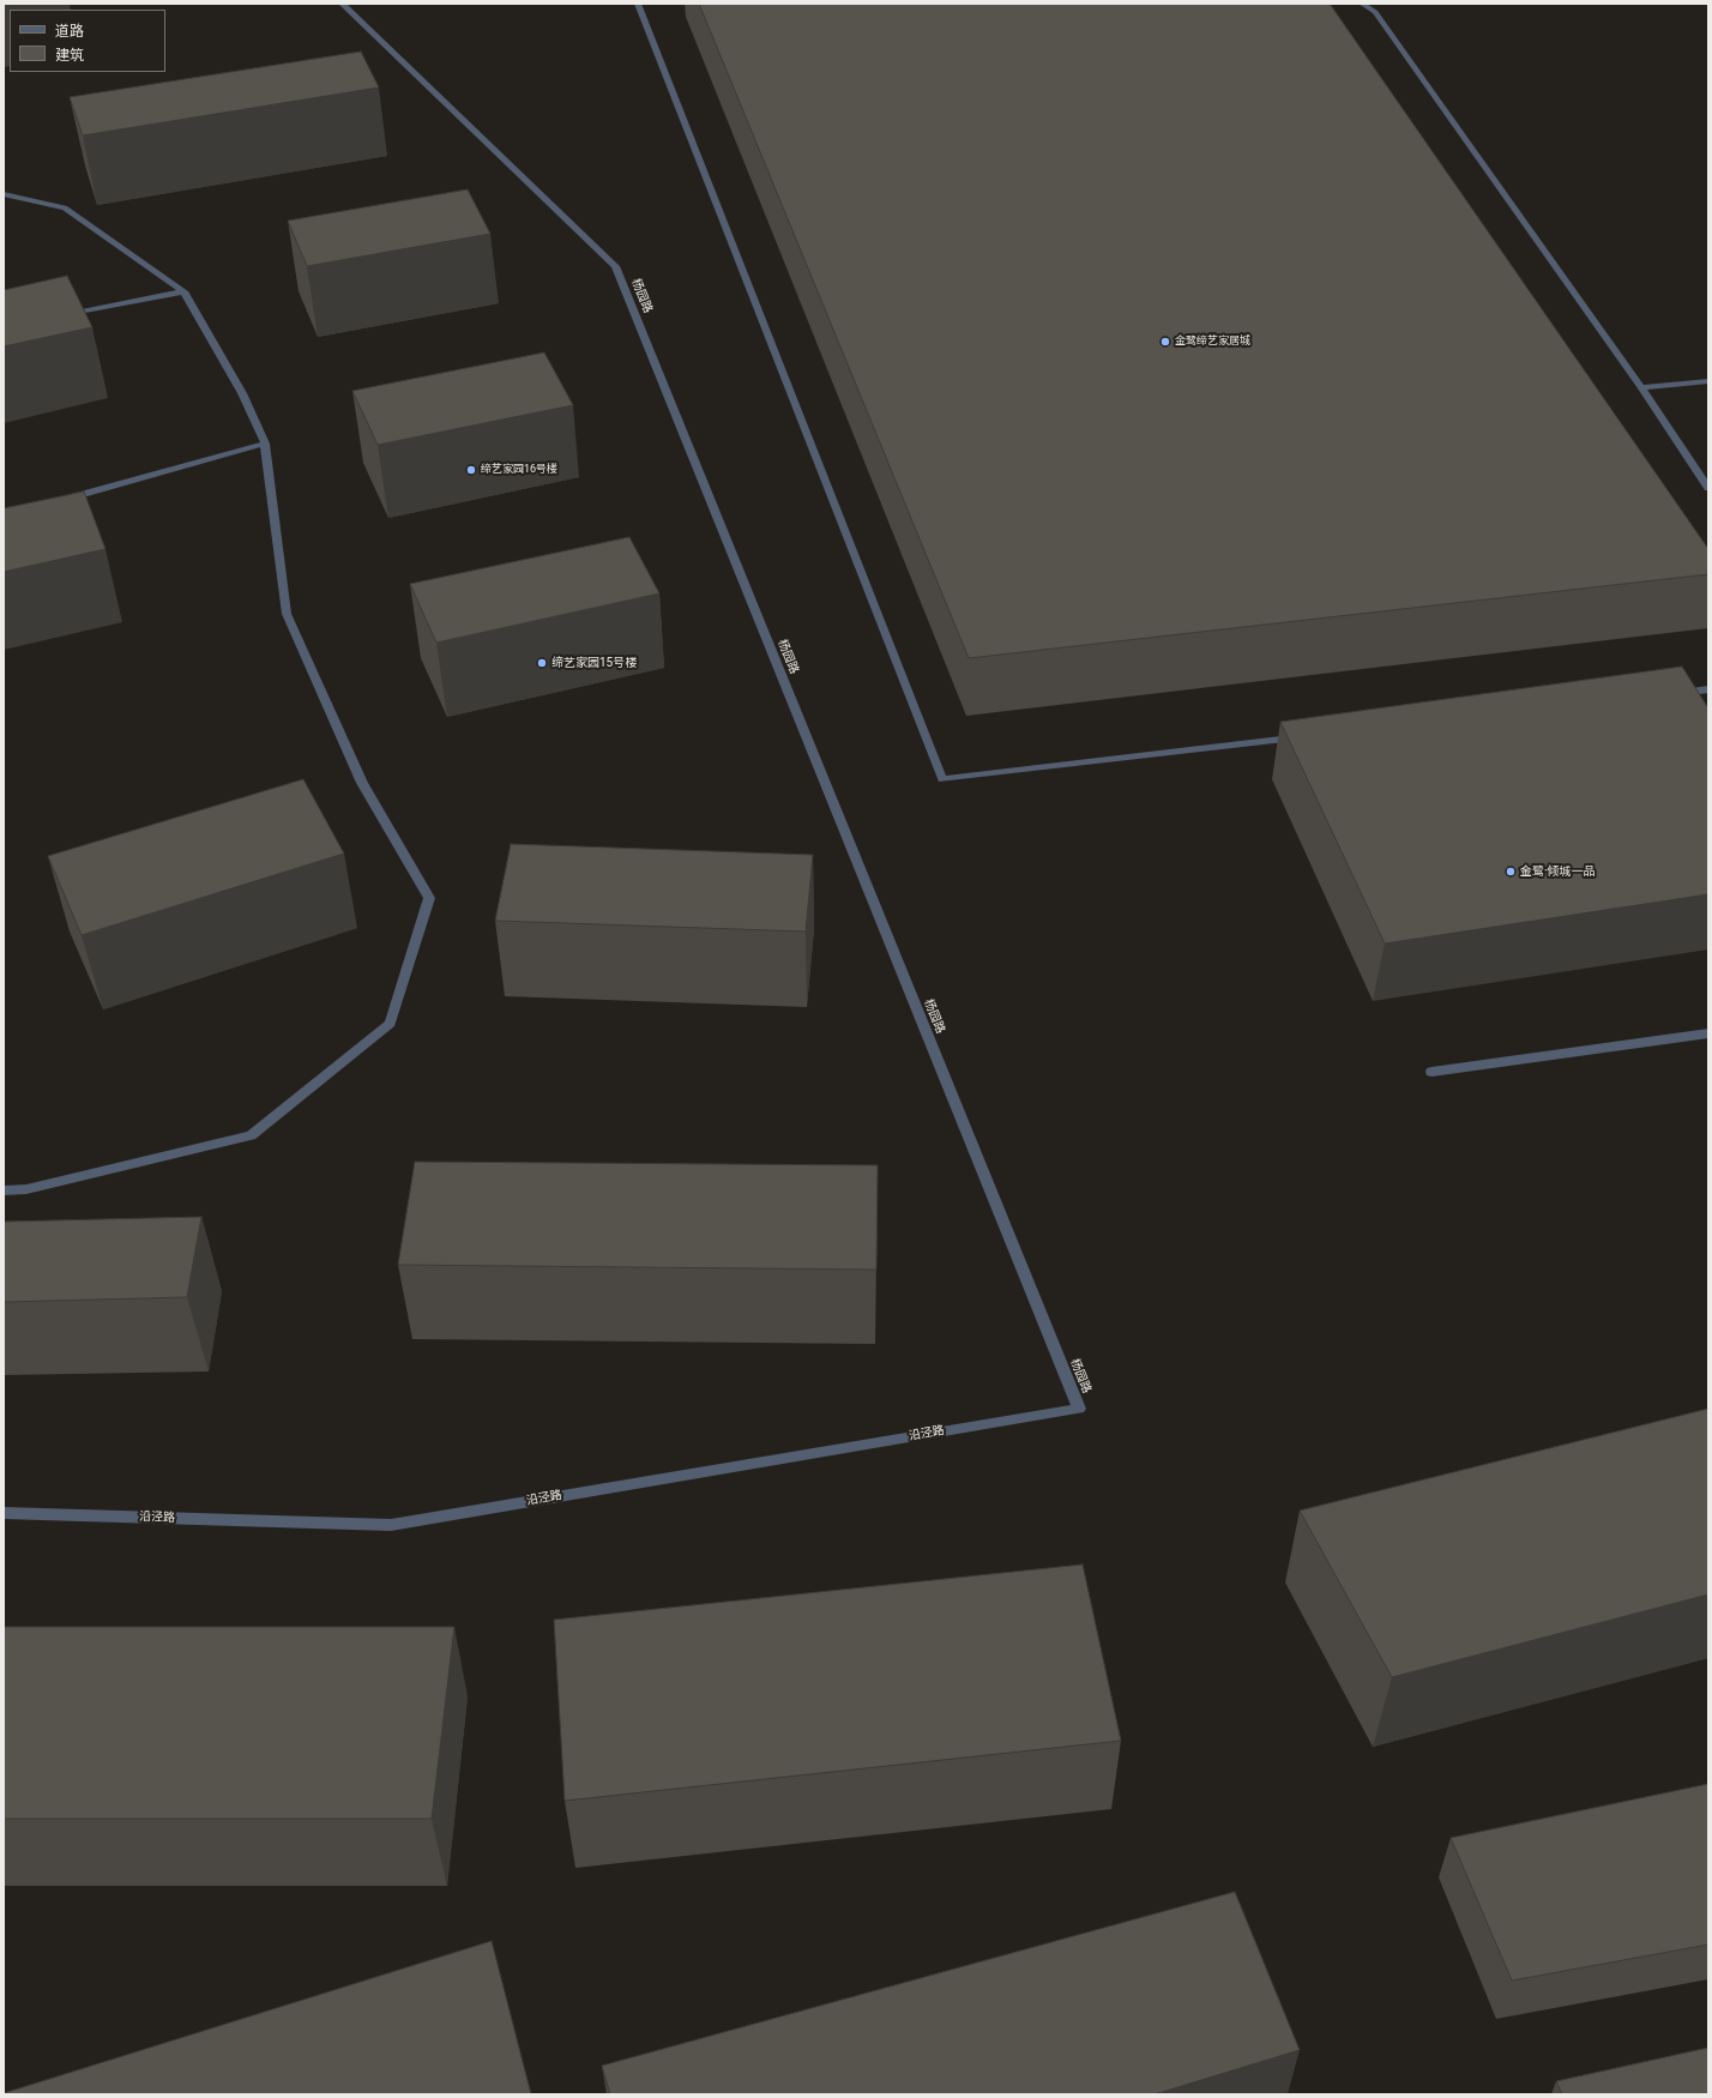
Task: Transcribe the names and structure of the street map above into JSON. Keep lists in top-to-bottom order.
{
  "streets": {
    "street": ["杨园路", "沿泾路"]
  },
  "crossings": [
    ["杨园路", "沿泾路"]
  ],
  "places": [
    "金鹭缔艺家居城",
    "缔艺家园16号楼",
    "缔艺家园15号楼",
    "金鹭·倾城一品"
  ],
  "legend": ["道路", "建筑"]
}
